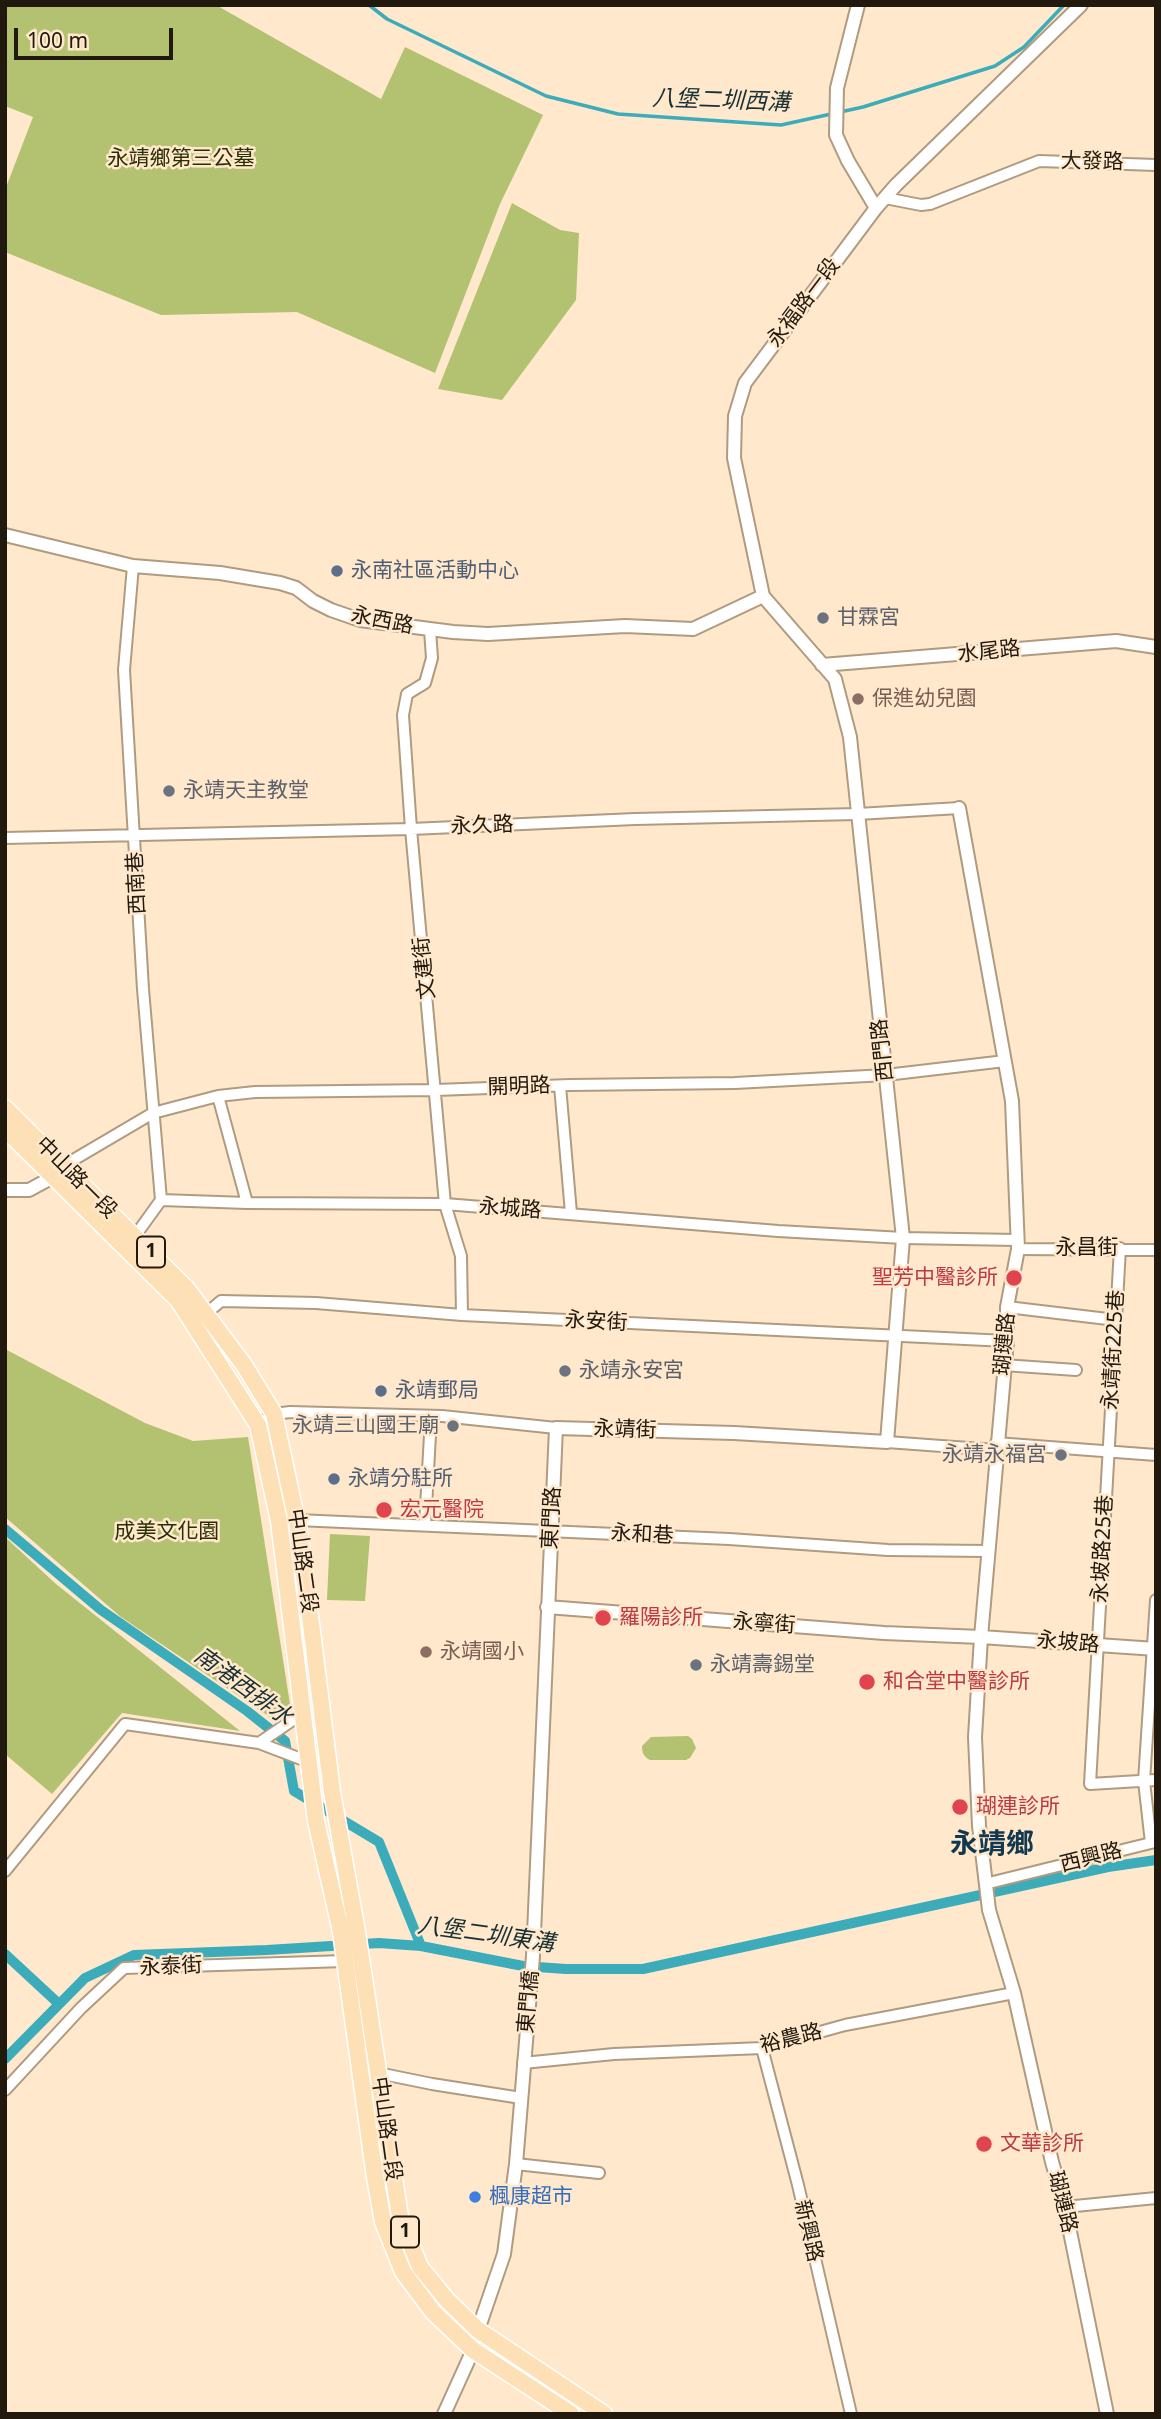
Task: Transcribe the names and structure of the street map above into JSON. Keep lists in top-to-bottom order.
{
  "streets": {
    "main road": ["中山路一段", "1", "中山路二段"],
    "street": [
      "大發路",
      "永福路一段",
      "永西路",
      "水尾路",
      "永久路",
      "西南巷",
      "文建街",
      "西門路",
      "開明路",
      "永城路",
      "永昌街",
      "永安街",
      "瑚璉路",
      "永靖街225巷",
      "永靖街",
      "東門路",
      "永和巷",
      "永坡路25巷",
      "永寧街",
      "永坡路",
      "西興路",
      "永泰街",
      "東門橋",
      "裕農路",
      "新興路"
    ]
  },
  "crossings": [
    ["大發路", "永福路一段"],
    ["永福路一段", "永西路"],
    ["永福路一段", "水尾路"],
    ["永福路一段", "西門路"],
    ["永西路", "西南巷"],
    ["永西路", "文建街"],
    ["水尾路", "西門路"],
    ["永久路", "西南巷"],
    ["永久路", "文建街"],
    ["永久路", "西門路"],
    ["永久路", "瑚璉路"],
    ["西南巷", "開明路"],
    ["西南巷", "永城路"],
    ["文建街", "開明路"],
    ["文建街", "永城路"],
    ["文建街", "永安街"],
    ["西門路", "開明路"],
    ["西門路", "永城路"],
    ["西門路", "永安街"],
    ["西門路", "永靖街"],
    ["開明路", "中山路一段"],
    ["開明路", "瑚璉路"],
    ["中山路一段", "永安街"],
    ["中山路一段", "永靖街"],
    ["中山路一段", "中山路二段"],
    ["永城路", "永昌街"],
    ["永城路", "瑚璉路"],
    ["永昌街", "瑚璉路"],
    ["永昌街", "永靖街225巷"],
    ["1", "中山路二段"],
    ["1", "永泰街"],
    ["永安街", "瑚璉路"],
    ["瑚璉路", "永靖街"],
    ["瑚璉路", "永和巷"],
    ["瑚璉路", "永寧街"],
    ["瑚璉路", "永坡路"],
    ["瑚璉路", "西興路"],
    ["瑚璉路", "裕農路"],
    ["永靖街225巷", "永靖街"],
    ["永靖街225巷", "永坡路25巷"],
    ["永靖街", "東門路"],
    ["永靖街", "永坡路25巷"],
    ["永靖街", "中山路二段"],
    ["東門路", "永和巷"],
    ["東門路", "永寧街"],
    ["東門路", "東門橋"],
    ["永和巷", "中山路二段"],
    ["永坡路25巷", "永坡路"],
    ["中山路二段", "永泰街"],
    ["中山路二段", "東門橋"],
    ["永寧街", "永坡路"],
    ["永寧街", "東門橋"],
    ["東門橋", "裕農路"],
    ["裕農路", "新興路"]
  ],
  "districts": ["永靖鄉"],
  "water": ["八堡二圳西溝", "南港西排水", "八堡二圳東溝"],
  "parks": ["永靖鄉第三公墓", "成美文化園"],
  "places": [
    "永南社區活動中心",
    "甘霖宮",
    "保進幼兒園",
    "永靖天主教堂",
    "聖芳中醫診所",
    "永靖永安宮",
    "永靖郵局",
    "永靖三山國王廟",
    "永靖永福宮",
    "永靖分駐所",
    "宏元醫院",
    "羅陽診所",
    "永靖國小",
    "永靖壽錫堂",
    "和合堂中醫診所",
    "瑚連診所",
    "文華診所",
    "楓康超市"
  ],
  "scale_bar": "100 m"
}
